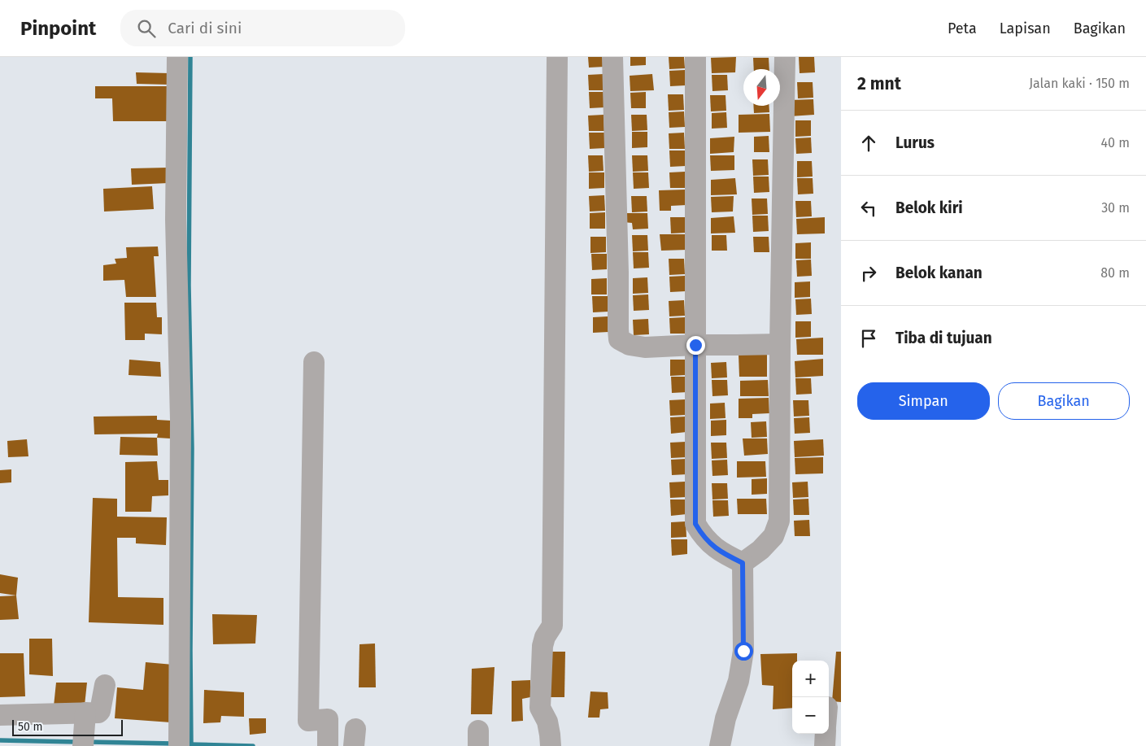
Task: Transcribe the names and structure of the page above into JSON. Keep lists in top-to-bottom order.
{
  "scale_bar": "50 m",
  "north": "bottom",
  "page": {
    "header": "Pinpoint",
    "search": "Cari di sini",
    "nav": ["Peta", "Lapisan", "Bagikan"],
    "heading": ["2 mnt", "Jalan kaki · 150 m"],
    "list": [
      ["Lurus", "40 m"],
      ["Belok kiri", "30 m"],
      ["Belok kanan", "80 m"],
      "Tiba di tujuan"
    ],
    "buttons": ["Simpan", "Bagikan"],
    "map_buttons": ["+", "−"],
    "scale": "50 m"
  }
}
